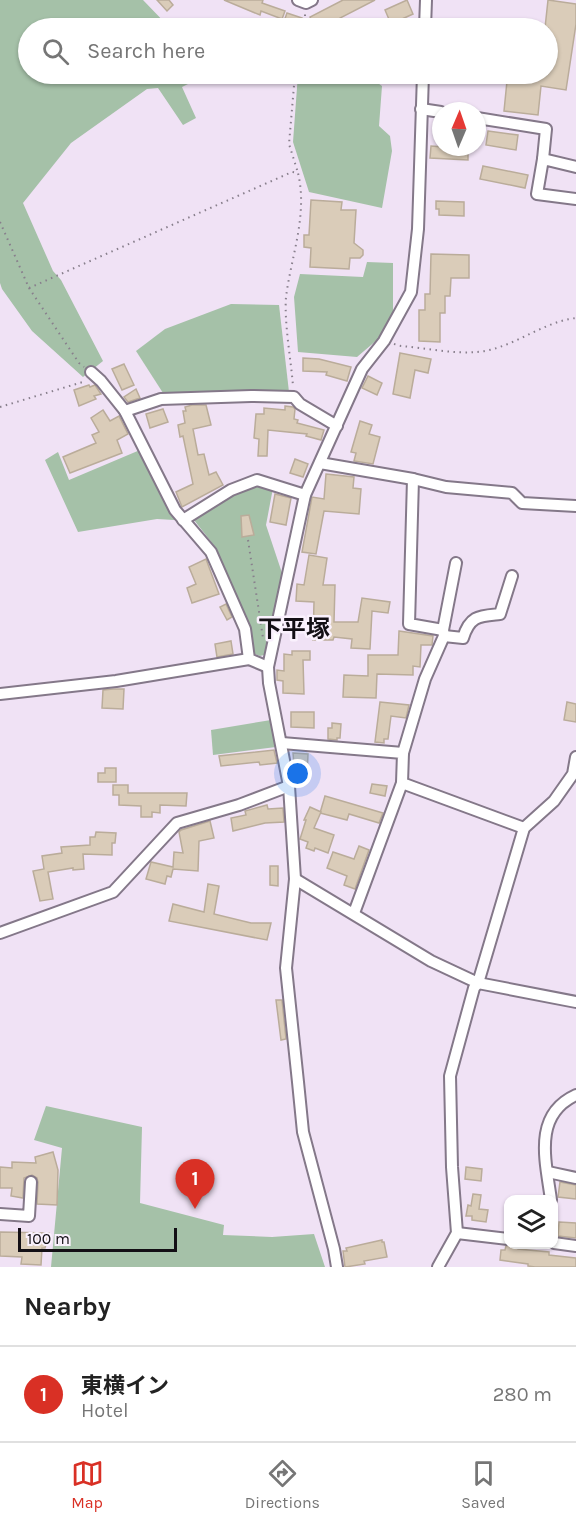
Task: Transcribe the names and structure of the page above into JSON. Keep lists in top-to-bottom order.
{
  "districts": ["下平塚"],
  "scale_bar": "100 m",
  "north": "top",
  "page": {
    "search": "Search here",
    "pins": "1",
    "scale": "100 m",
    "heading": "Nearby",
    "list": [
      {
        "mark": "1",
        "name": "東横イン",
        "note": "Hotel",
        "value": "280 m"
      }
    ],
    "nav": ["Map", "Directions", "Saved"]
  }
}
